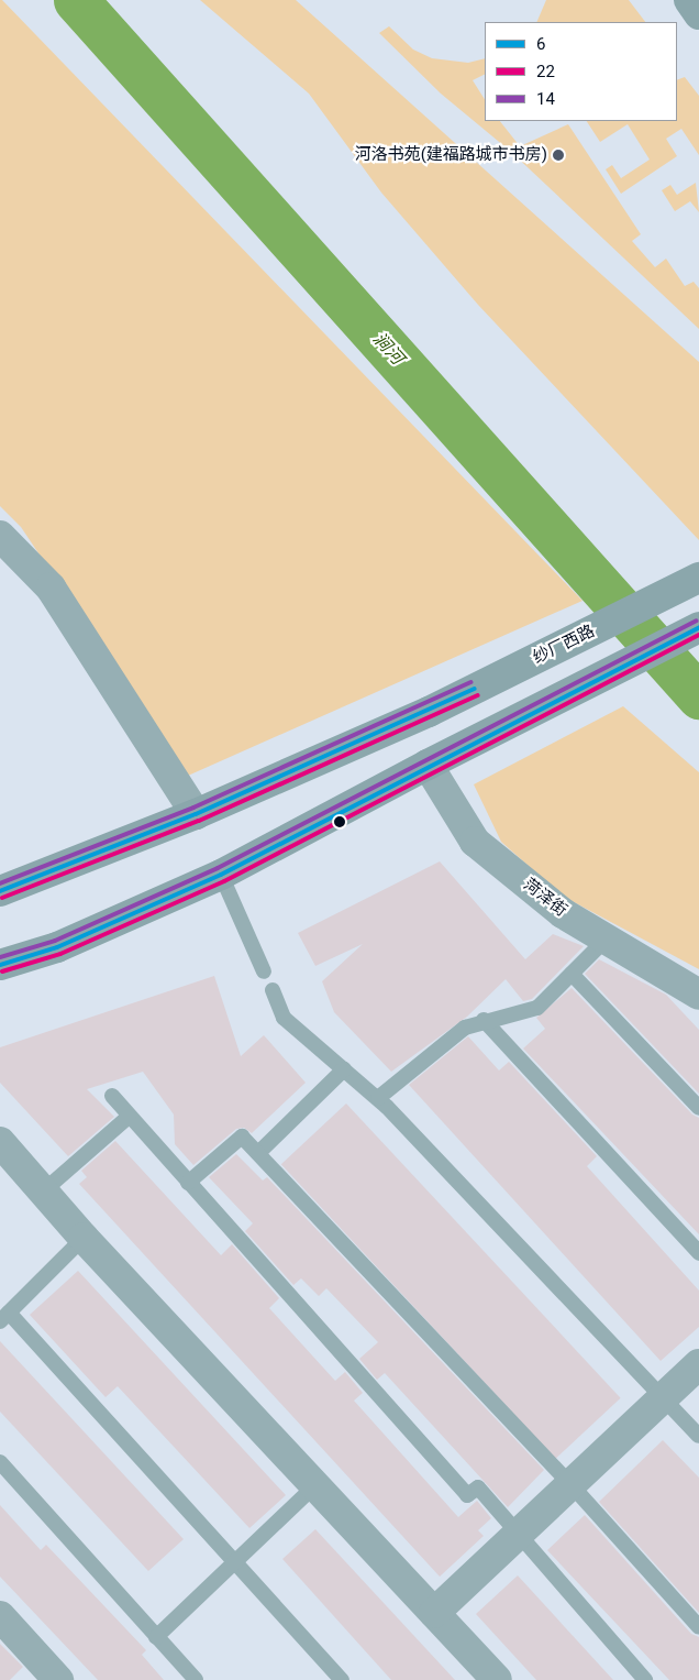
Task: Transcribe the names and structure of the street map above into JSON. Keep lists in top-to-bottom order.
{
  "streets": {
    "main road": ["纱厂西路"],
    "street": ["菏泽街"]
  },
  "water": ["涧河"],
  "places": ["河洛书苑(建福路城市书房)"],
  "lines": ["transit line 14", "transit line 6", "transit line 22"],
  "legend": ["6", "22", "14"]
}
